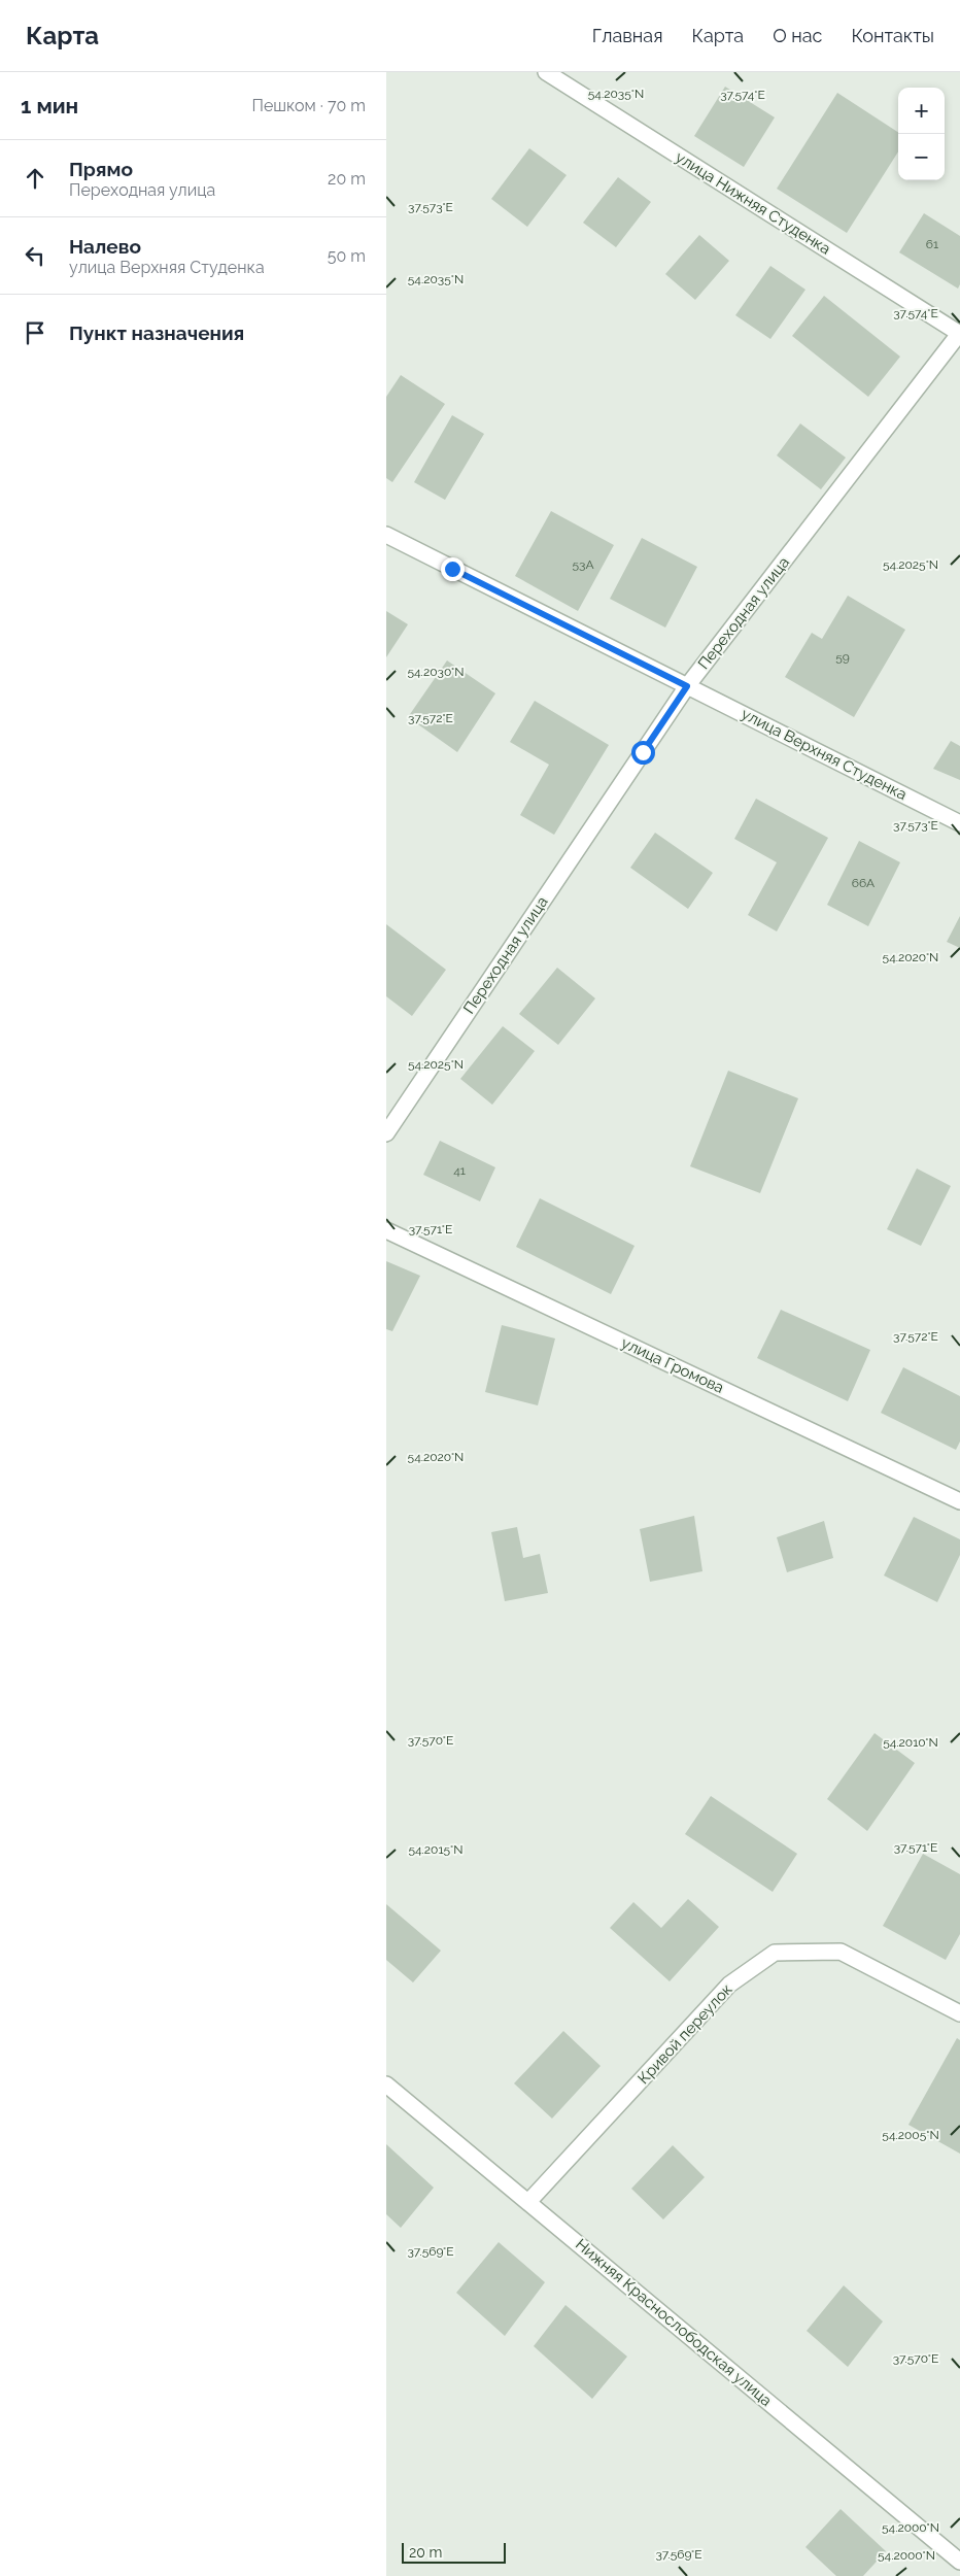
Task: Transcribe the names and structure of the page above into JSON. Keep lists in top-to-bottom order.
{
  "streets": {
    "street": [
      "улица Нижняя Cтуденкa",
      "Переходная улица",
      "улица Верхняя Cтуденка",
      "улица Громова",
      "Кривой переулок",
      "Нижняя Краснослободская улица"
    ]
  },
  "crossings": [
    ["улица Нижняя Cтуденкa", "Переходная улица"],
    ["Переходная улица", "улица Верхняя Cтуденка"],
    ["Кривой переулок", "Нижняя Краснослободская улица"]
  ],
  "house_numbers": [
    "61",
    "53А",
    "59",
    "66А",
    "41"
  ],
  "scale_bar": "20 m",
  "page": {
    "header": "Карта",
    "nav": [
      "Главная",
      "Карта",
      "О нас",
      "Контакты"
    ],
    "heading": ["1 мин", "Пешком · 70 m"],
    "map_buttons": ["+", "−"],
    "list": [
      ["Прямо", "Переходная улица", "20 m"],
      ["Налево", "улица Верхняя Студенка", "50 m"],
      "Пункт назначения"
    ],
    "scale": "20 m"
  },
  "coordinates": [
    "54.2035°N",
    "37.574°E",
    "37.573°E",
    "54.2025°N",
    "54.2030°N",
    "37.572°E",
    "54.2020°N",
    "37.571°E",
    "37.570°E",
    "54.2010°N",
    "54.2015°N",
    "54.2005°N",
    "37.569°E",
    "54.2000°N"
  ]
}
